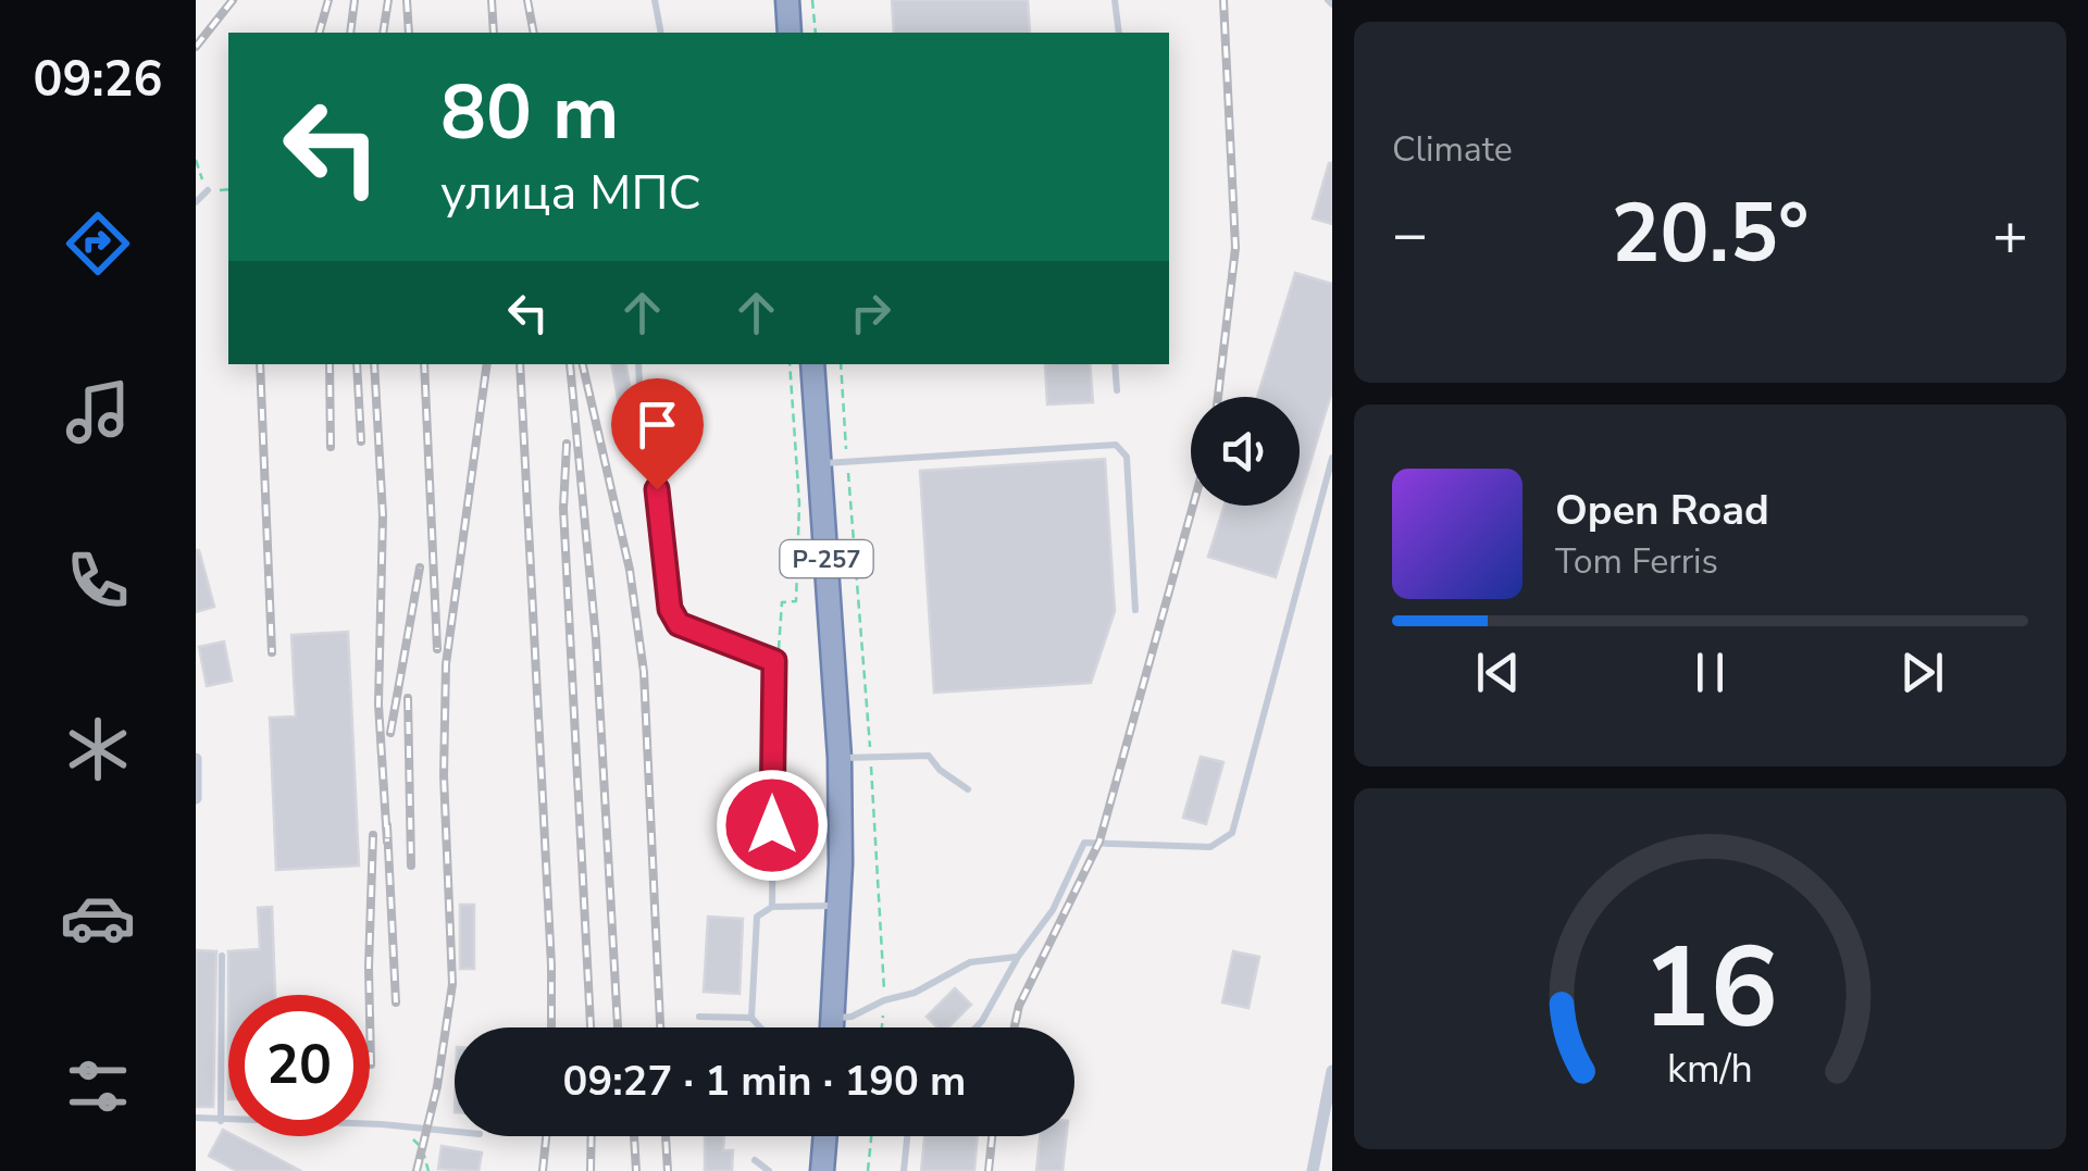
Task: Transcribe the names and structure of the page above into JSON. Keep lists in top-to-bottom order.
{
  "streets": {
    "highway": ["Р-257"]
  },
  "page": {
    "tabs": "09:26",
    "tile": "Climate",
    "turn": ["80 m", "улица МПС"],
    "heat": ["−", "20.5°", "+"],
    "song": ["Open Road", "Tom Ferris"],
    "limit": "20",
    "trip": "09:27 · 1 min · 190 m",
    "gauge": ["16", "km/h"]
  }
}
